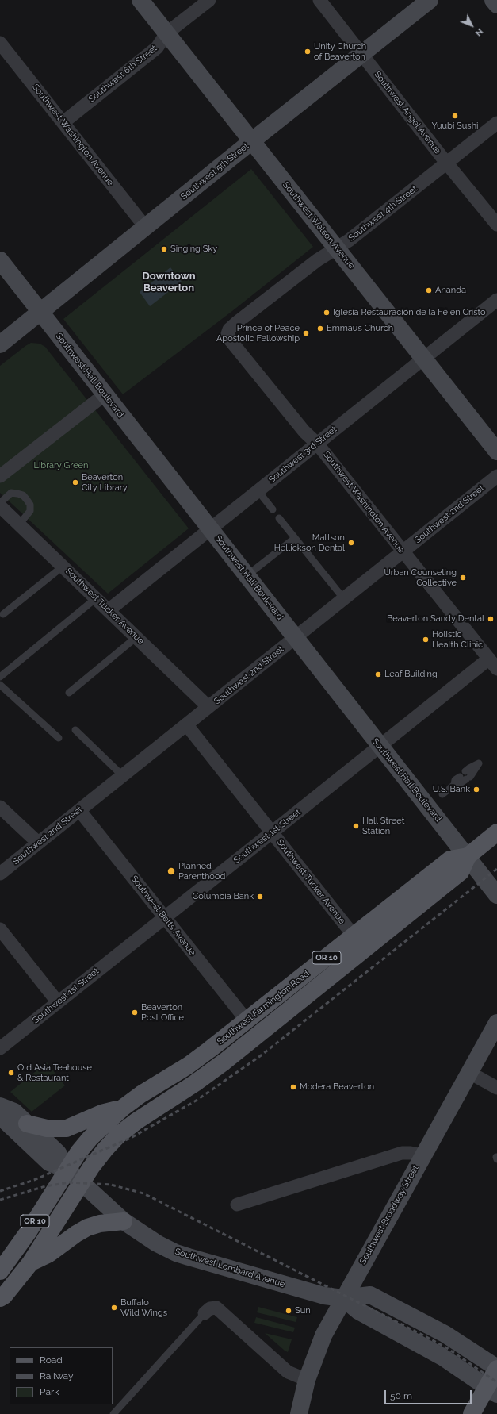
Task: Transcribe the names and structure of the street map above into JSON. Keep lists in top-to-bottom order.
{
  "streets": {
    "main road": ["OR 10", "Southwest Farmington Road"],
    "street": [
      "Southwest 6th Street",
      "Southwest Angel Avenue",
      "Southwest Washington Avenue",
      "Southwest 5th Street",
      "Southwest 4th Street",
      "Southwest Watson Avenue",
      "Southwest Hall Boulevard",
      "Southwest 3rd Street",
      "Southwest 2nd Street",
      "Southwest Tucker Avenue",
      "Southwest 1st Street",
      "Southwest Betts Avenue",
      "Southwest Broadway Street",
      "Southwest Lombard Avenue"
    ]
  },
  "crossings": [
    ["Southwest 6th Street", "Southwest Washington Avenue"],
    ["Southwest 6th Street", "Southwest Watson Avenue"],
    ["Southwest Angel Avenue", "Southwest 5th Street"],
    ["Southwest Angel Avenue", "Southwest 4th Street"],
    ["Southwest Washington Avenue", "Southwest 5th Street"],
    ["Southwest Washington Avenue", "Southwest 4th Street"],
    ["Southwest Washington Avenue", "Southwest 3rd Street"],
    ["Southwest Washington Avenue", "Southwest 2nd Street"],
    ["Southwest Washington Avenue", "Southwest 1st Street"],
    ["Southwest 5th Street", "Southwest Watson Avenue"],
    ["Southwest 5th Street", "Southwest Hall Boulevard"],
    ["Southwest 4th Street", "Southwest Watson Avenue"],
    ["Southwest Watson Avenue", "Southwest 3rd Street"],
    ["Southwest Hall Boulevard", "Southwest 3rd Street"],
    ["Southwest Hall Boulevard", "Southwest 2nd Street"],
    ["Southwest Hall Boulevard", "Southwest 1st Street"],
    ["Southwest Hall Boulevard", "Southwest Farmington Road"],
    ["Southwest 3rd Street", "Southwest Tucker Avenue"],
    ["Southwest 2nd Street", "Southwest Tucker Avenue"],
    ["Southwest 2nd Street", "Southwest Betts Avenue"],
    ["Southwest Tucker Avenue", "Southwest 1st Street"],
    ["Southwest Tucker Avenue", "Southwest Farmington Road"],
    ["Southwest 1st Street", "Southwest Betts Avenue"],
    ["Southwest Betts Avenue", "Southwest Farmington Road"],
    ["OR 10", "Southwest Farmington Road"],
    ["OR 10", "Southwest Lombard Avenue"],
    ["Southwest Farmington Road", "Southwest Lombard Avenue"],
    ["Southwest Broadway Street", "Southwest Lombard Avenue"]
  ],
  "districts": ["Downtown Beaverton"],
  "parks": ["Library Green"],
  "places": [
    "Unity Church of Beaverton",
    "Yuubi Sushi",
    "Singing Sky",
    "Ananda",
    "Iglesia Restauración de la Fé en Cristo",
    "Emmaus Church",
    "Prince of Peace Apostolic Fellowship",
    "Beaverton City Library",
    "Mattson Hellickson Dental",
    "Urban Counseling Collective",
    "Beaverton Sandy Dental",
    "Holistic Health Clinic",
    "Leaf Building",
    "U.S. Bank",
    "Hall Street Station",
    "Planned Parenthood",
    "Columbia Bank",
    "Beaverton Post Office",
    "Old Asia Teahouse & Restaurant",
    "Modera Beaverton",
    "Buffalo Wild Wings",
    "Sun"
  ],
  "legend": ["Road", "Railway", "Park"],
  "scale_bar": "50 m",
  "north": "bottom right"
}
